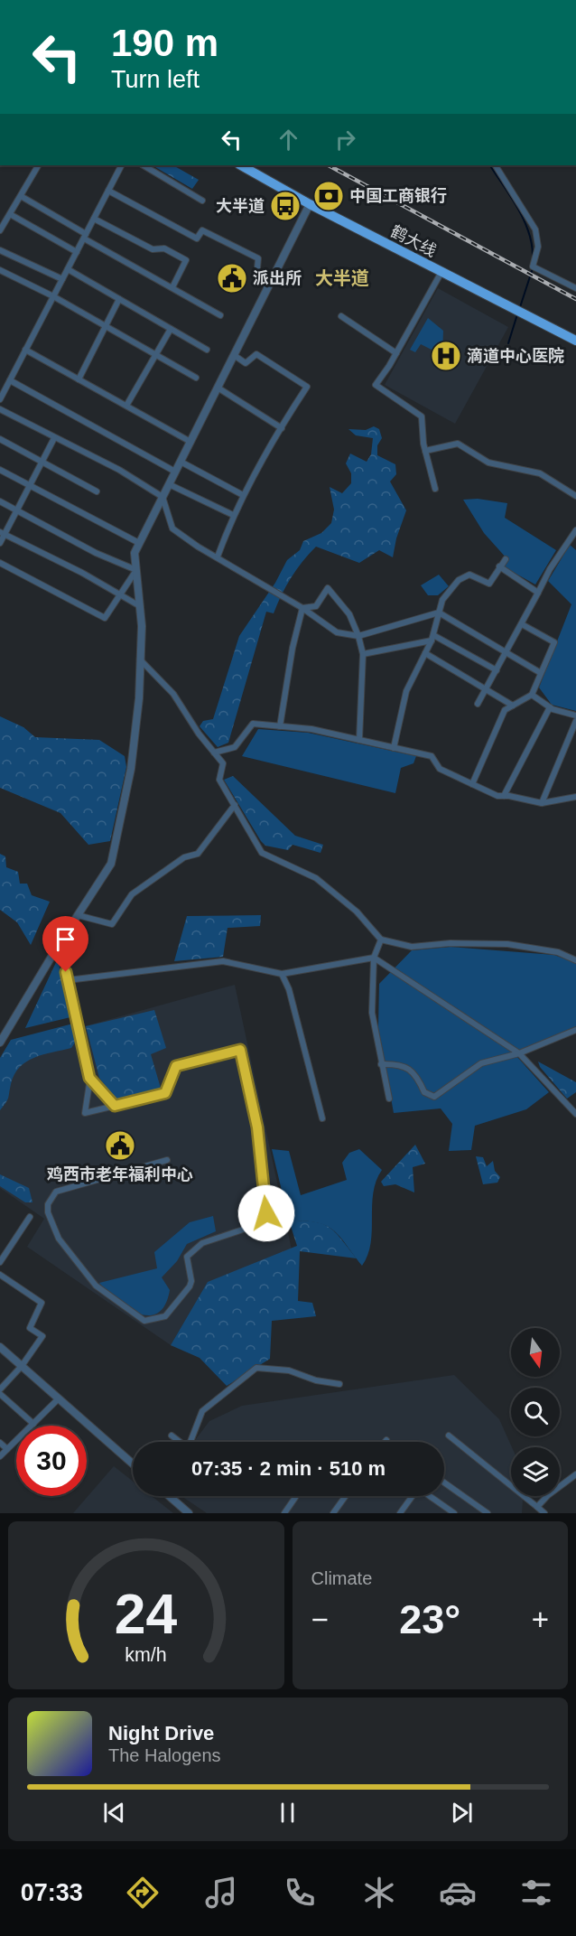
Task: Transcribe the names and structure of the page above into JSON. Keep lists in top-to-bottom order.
{
  "streets": {
    "highway": ["鹤大线"]
  },
  "districts": ["大半道"],
  "places": {
    "bank": ["中国工商银行"],
    "bus stop": ["大半道"],
    "public building": ["派出所", "鸡西市老年福利中心"],
    "hospital": ["滴道中心医院"]
  },
  "north": "bottom",
  "page": {
    "turn": ["190 m", "Turn left"],
    "limit": "30",
    "trip": "07:35 · 2 min · 510 m",
    "tile": "Climate",
    "heat": ["−", "23°", "+"],
    "song": ["Night Drive", "The Halogens"],
    "tabs": "07:33",
    "gauge": ["24", "km/h"]
  }
}
